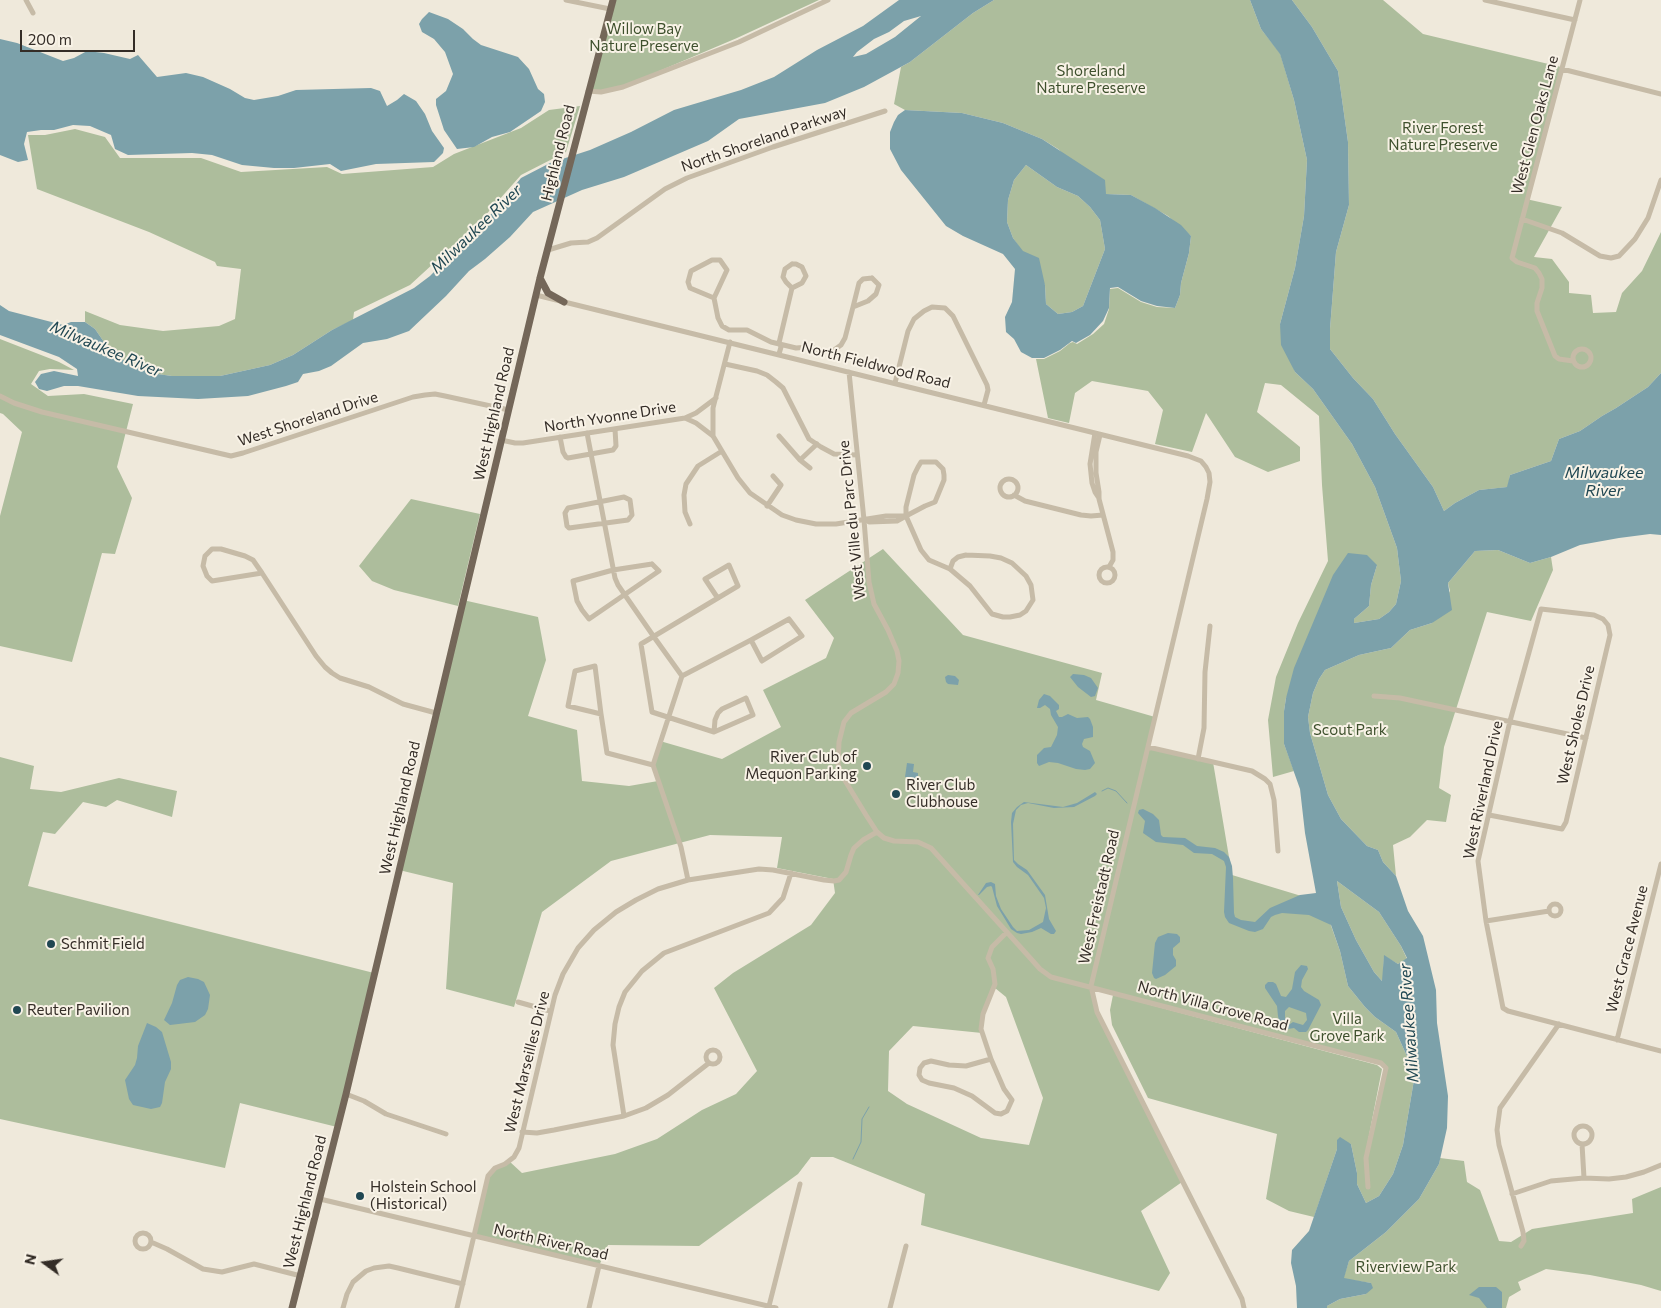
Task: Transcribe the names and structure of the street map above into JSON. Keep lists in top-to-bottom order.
{
  "streets": {
    "main road": ["Highland Road", "West Highland Road"],
    "street": [
      "West Glen Oaks Lane",
      "North Shoreland Parkway",
      "North Fieldwood Road",
      "North Yvonne Drive",
      "West Shoreland Drive",
      "West Ville du Parc Drive",
      "West Sholes Drive",
      "West Riverland Drive",
      "West Freistadt Road",
      "West Grace Avenue",
      "North Villa Grove Road",
      "West Marseilles Drive",
      "North River Road"
    ]
  },
  "crossings": [
    ["North Shoreland Parkway", "Highland Road"],
    ["Highland Road", "North Fieldwood Road"],
    ["Highland Road", "West Highland Road"],
    ["North Fieldwood Road", "West Ville du Parc Drive"],
    ["North Fieldwood Road", "West Freistadt Road"],
    ["West Highland Road", "North Yvonne Drive"],
    ["West Highland Road", "West Shoreland Drive"],
    ["West Highland Road", "North River Road"],
    ["West Ville du Parc Drive", "North Villa Grove Road"],
    ["West Ville du Parc Drive", "West Marseilles Drive"],
    ["West Sholes Drive", "West Riverland Drive"],
    ["West Freistadt Road", "North Villa Grove Road"],
    ["North Villa Grove Road", "West Marseilles Drive"],
    ["West Marseilles Drive", "North River Road"]
  ],
  "water": ["Milwaukee River"],
  "parks": [
    "Willow Bay Nature Preserve",
    "Shoreland Nature Preserve",
    "River Forest Nature Preserve",
    "Scout Park",
    "Villa Grove Park",
    "Riverview Park"
  ],
  "places": [
    "River Club of Mequon Parking",
    "River Club Clubhouse",
    "Schmit Field",
    "Reuter Pavilion",
    "Holstein School (Historical)"
  ],
  "scale_bar": "200 m",
  "north": "left"
}
